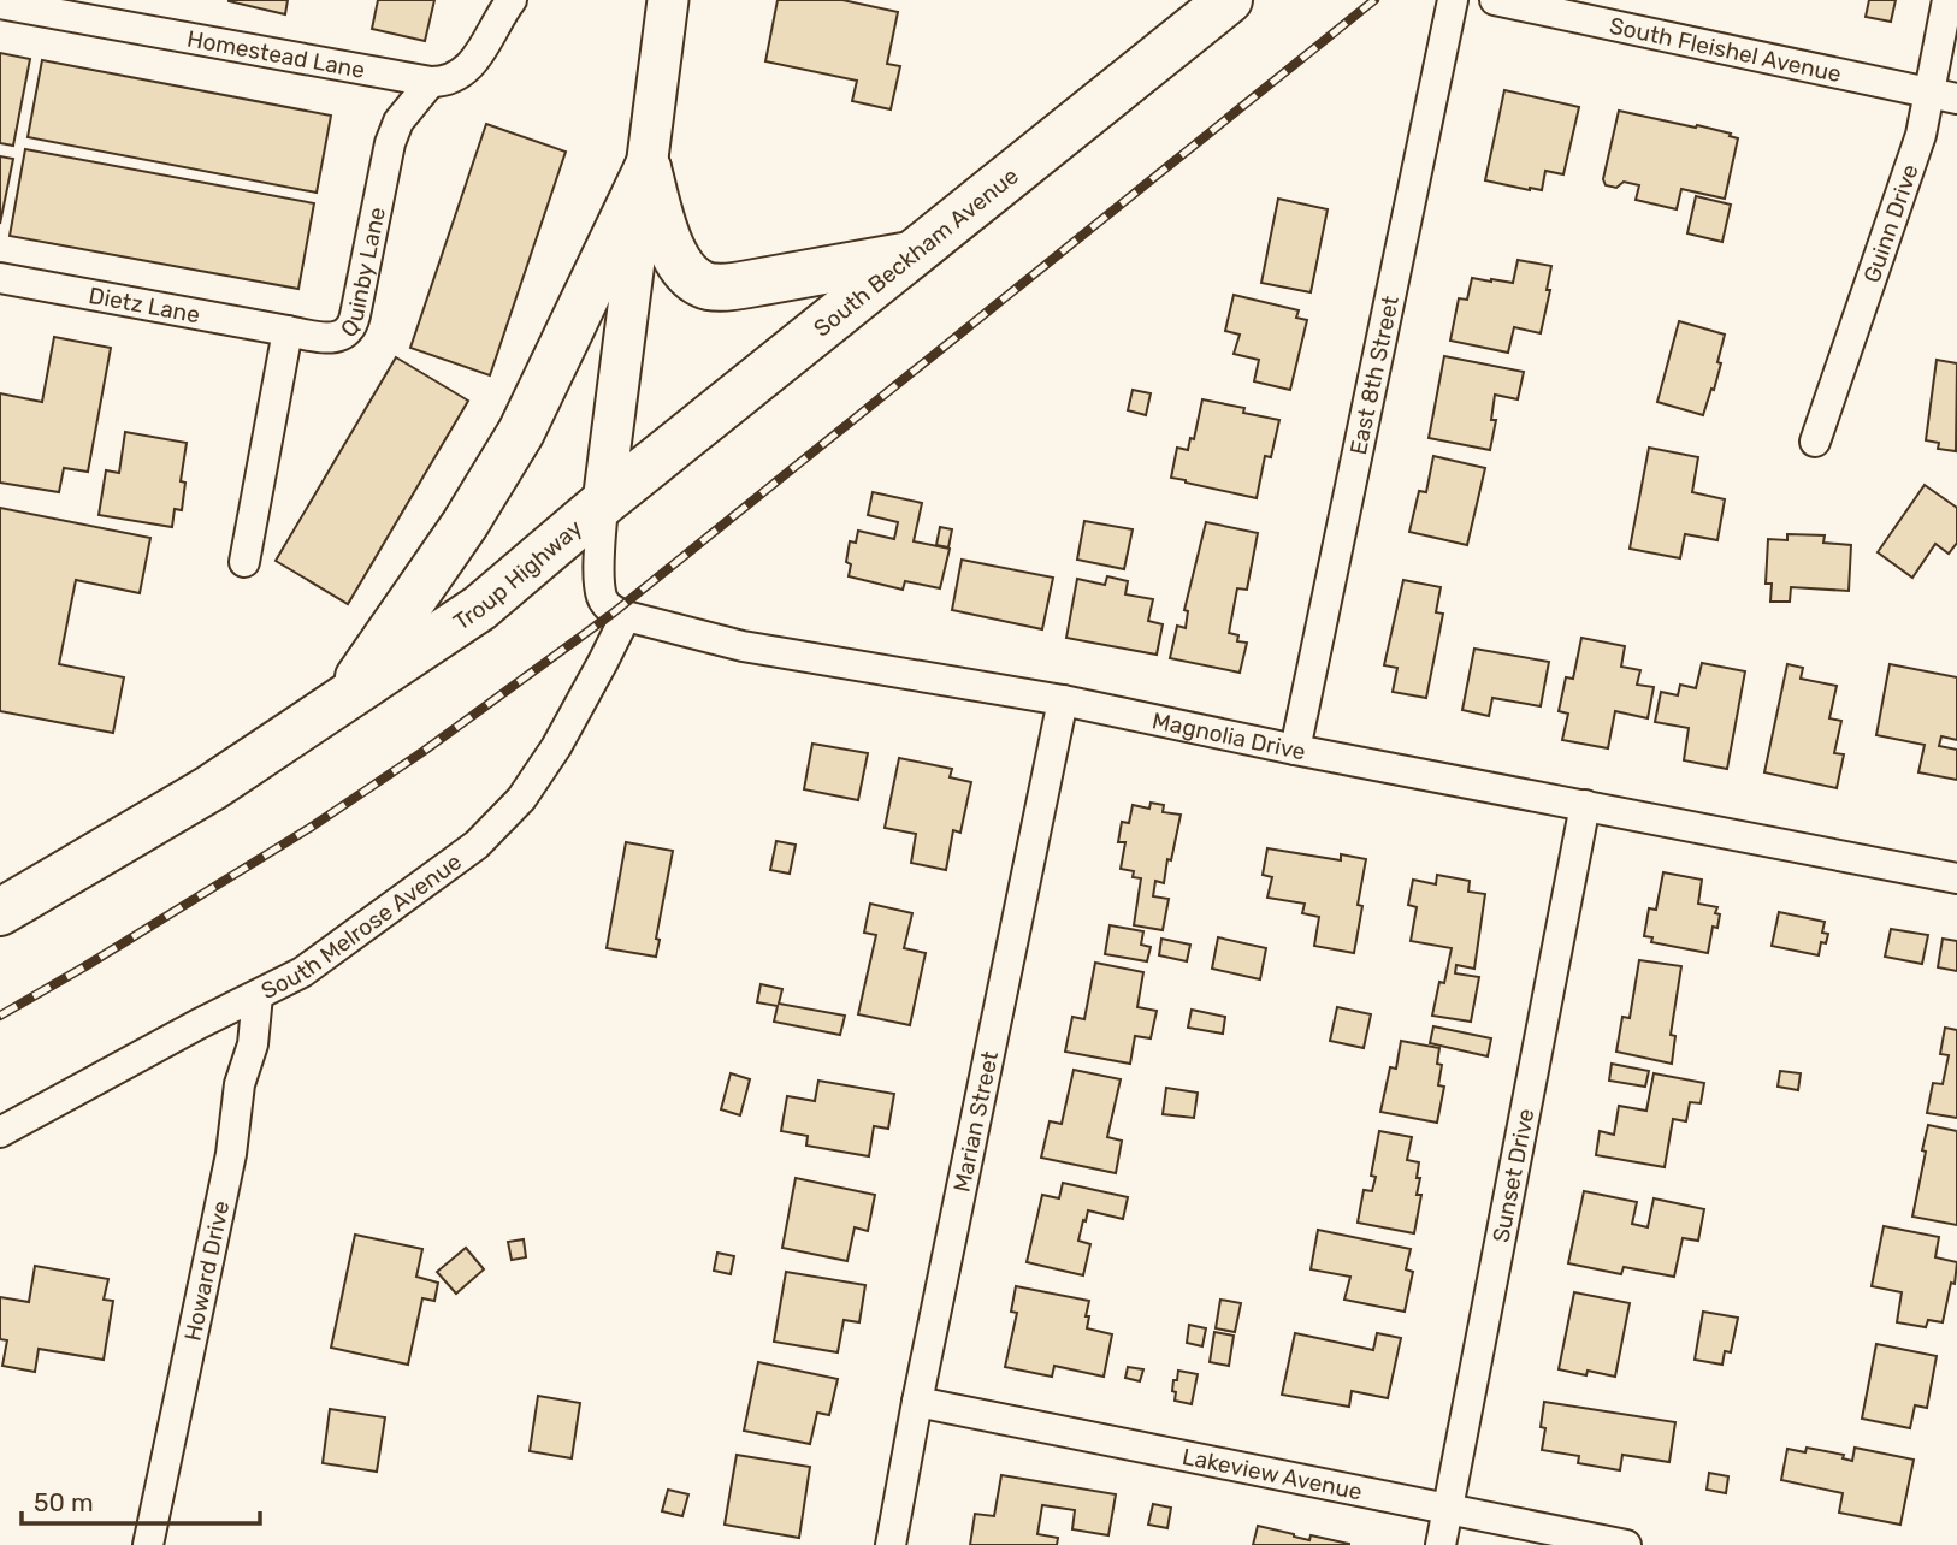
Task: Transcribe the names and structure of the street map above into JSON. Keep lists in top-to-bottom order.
{
  "streets": {
    "main road": ["South Beckham Avenue", "Troup Highway"],
    "street": [
      "South Fleishel Avenue",
      "Homestead Lane",
      "Guinn Drive",
      "Quinby Lane",
      "Dietz Lane",
      "East 8th Street",
      "Magnolia Drive",
      "South Melrose Avenue",
      "Marian Street",
      "Sunset Drive",
      "Howard Drive",
      "Lakeview Avenue"
    ]
  },
  "crossings": [
    ["South Fleishel Avenue", "Guinn Drive"],
    ["Homestead Lane", "Quinby Lane"],
    ["South Beckham Avenue", "Troup Highway"],
    ["Quinby Lane", "Dietz Lane"],
    ["East 8th Street", "Magnolia Drive"],
    ["Magnolia Drive", "South Melrose Avenue"],
    ["Magnolia Drive", "Marian Street"],
    ["Magnolia Drive", "Sunset Drive"],
    ["South Melrose Avenue", "Howard Drive"],
    ["Marian Street", "Lakeview Avenue"],
    ["Sunset Drive", "Lakeview Avenue"]
  ],
  "scale_bar": "50 m"
}
